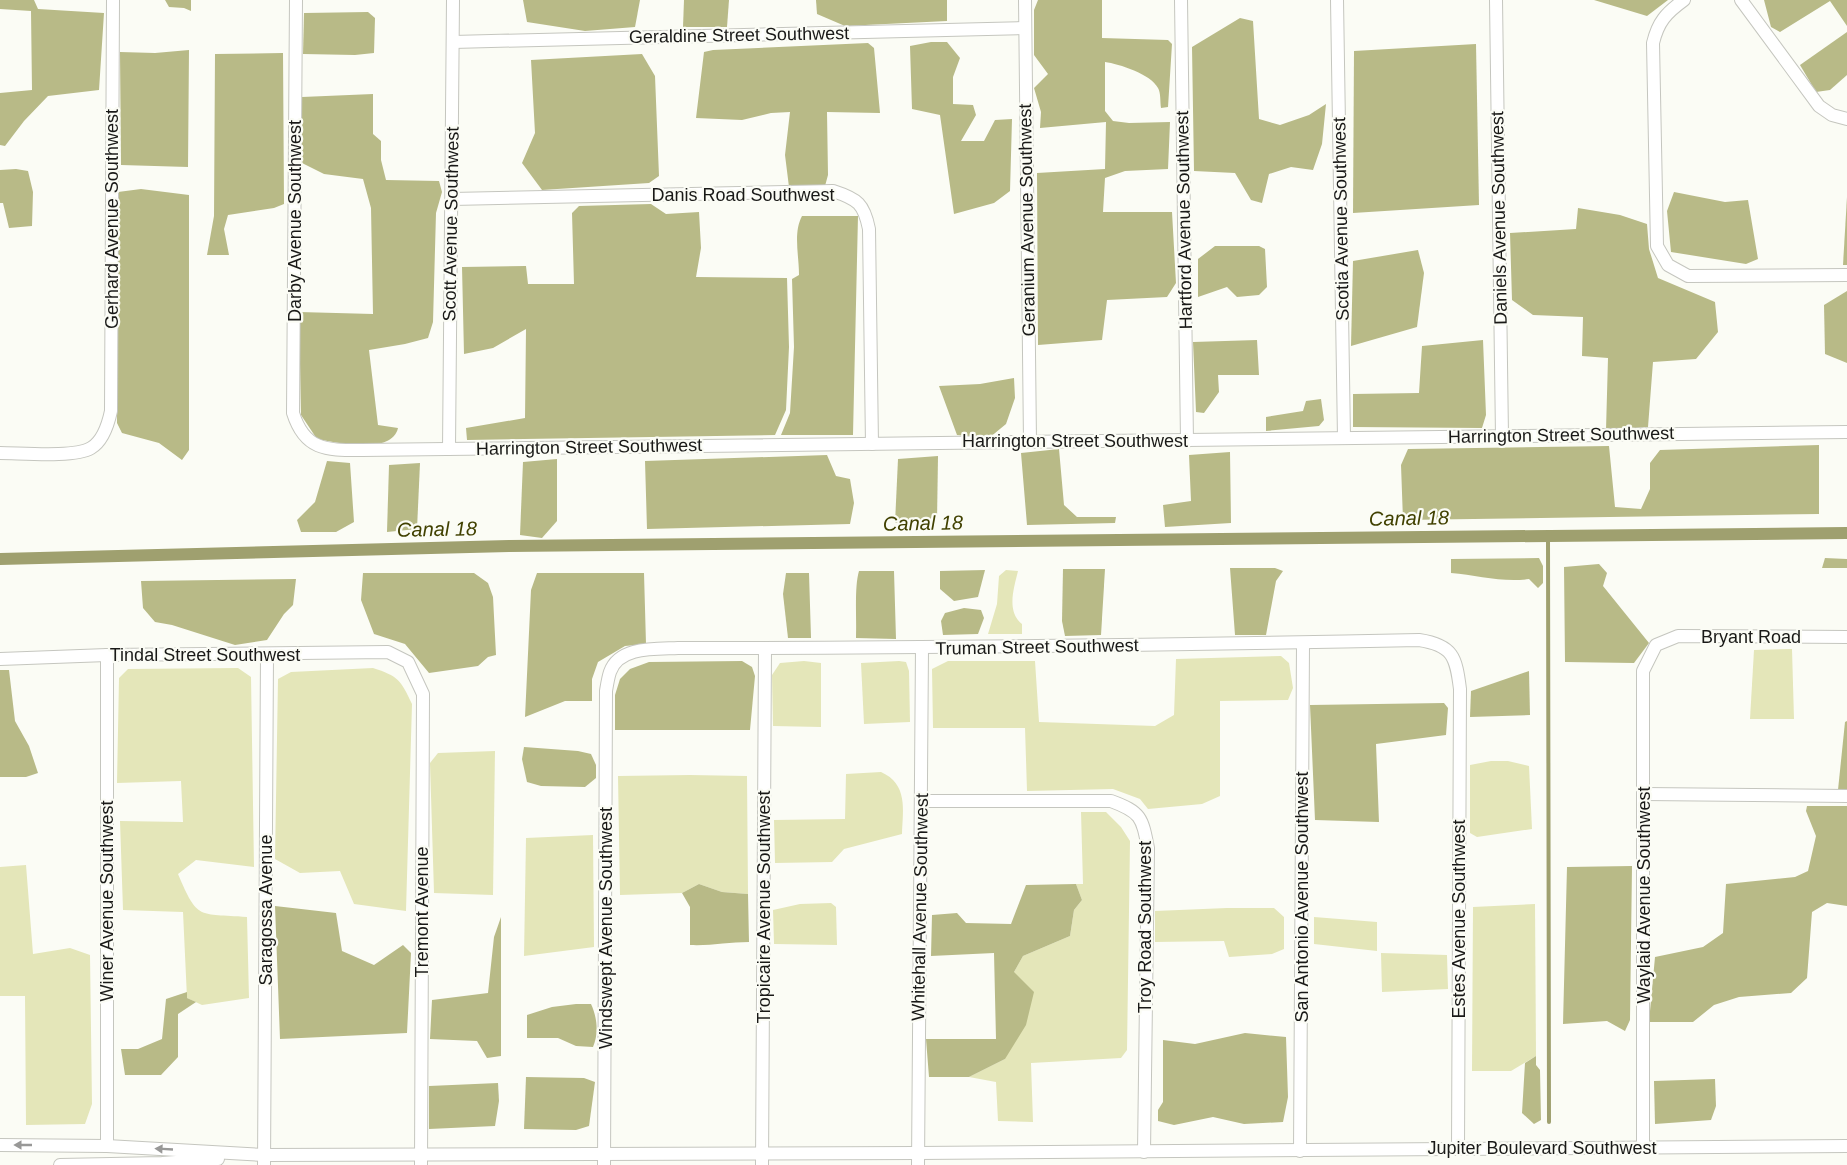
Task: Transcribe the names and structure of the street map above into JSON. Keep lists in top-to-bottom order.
{
  "streets": {
    "street": [
      "Geraldine Street Southwest",
      "Danis Road Southwest",
      "Daniels Avenue Southwest",
      "Gerhard Avenue Southwest",
      "Scotia Avenue Southwest",
      "Geranium Avenue Southwest",
      "Hartford Avenue Southwest",
      "Darby Avenue Southwest",
      "Scott Avenue Southwest",
      "Harrington Street Southwest",
      "Bryant Road",
      "Truman Street Southwest",
      "Tindal Street Southwest",
      "Waylaid Avenue Southwest",
      "San Antonio Avenue Southwest",
      "Winer Avenue Southwest",
      "Tropicaire Avenue Southwest",
      "Whitehall Avenue Southwest",
      "Saragossa Avenue",
      "Tremont Avenue",
      "Estes Avenue Southwest",
      "Troy Road Southwest",
      "Windswept Avenue Southwest",
      "Jupiter Boulevard Southwest"
    ]
  },
  "crossings": [
    ["Geraldine Street Southwest", "Geranium Avenue Southwest"],
    ["Geraldine Street Southwest", "Scott Avenue Southwest"],
    ["Danis Road Southwest", "Scott Avenue Southwest"],
    ["Danis Road Southwest", "Harrington Street Southwest"],
    ["Daniels Avenue Southwest", "Harrington Street Southwest"],
    ["Scotia Avenue Southwest", "Harrington Street Southwest"],
    ["Geranium Avenue Southwest", "Harrington Street Southwest"],
    ["Hartford Avenue Southwest", "Harrington Street Southwest"],
    ["Darby Avenue Southwest", "Harrington Street Southwest"],
    ["Scott Avenue Southwest", "Harrington Street Southwest"],
    ["Bryant Road", "Waylaid Avenue Southwest"],
    ["Truman Street Southwest", "San Antonio Avenue Southwest"],
    ["Truman Street Southwest", "Tropicaire Avenue Southwest"],
    ["Truman Street Southwest", "Whitehall Avenue Southwest"],
    ["Truman Street Southwest", "Estes Avenue Southwest"],
    ["Truman Street Southwest", "Windswept Avenue Southwest"],
    ["Tindal Street Southwest", "Winer Avenue Southwest"],
    ["Tindal Street Southwest", "Saragossa Avenue"],
    ["Tindal Street Southwest", "Tremont Avenue"],
    ["Waylaid Avenue Southwest", "Jupiter Boulevard Southwest"],
    ["San Antonio Avenue Southwest", "Jupiter Boulevard Southwest"],
    ["Winer Avenue Southwest", "Jupiter Boulevard Southwest"],
    ["Tropicaire Avenue Southwest", "Jupiter Boulevard Southwest"],
    ["Whitehall Avenue Southwest", "Troy Road Southwest"],
    ["Whitehall Avenue Southwest", "Jupiter Boulevard Southwest"],
    ["Saragossa Avenue", "Jupiter Boulevard Southwest"],
    ["Tremont Avenue", "Jupiter Boulevard Southwest"],
    ["Estes Avenue Southwest", "Jupiter Boulevard Southwest"],
    ["Troy Road Southwest", "Jupiter Boulevard Southwest"],
    ["Windswept Avenue Southwest", "Jupiter Boulevard Southwest"]
  ],
  "water": ["Canal 18"]
}
